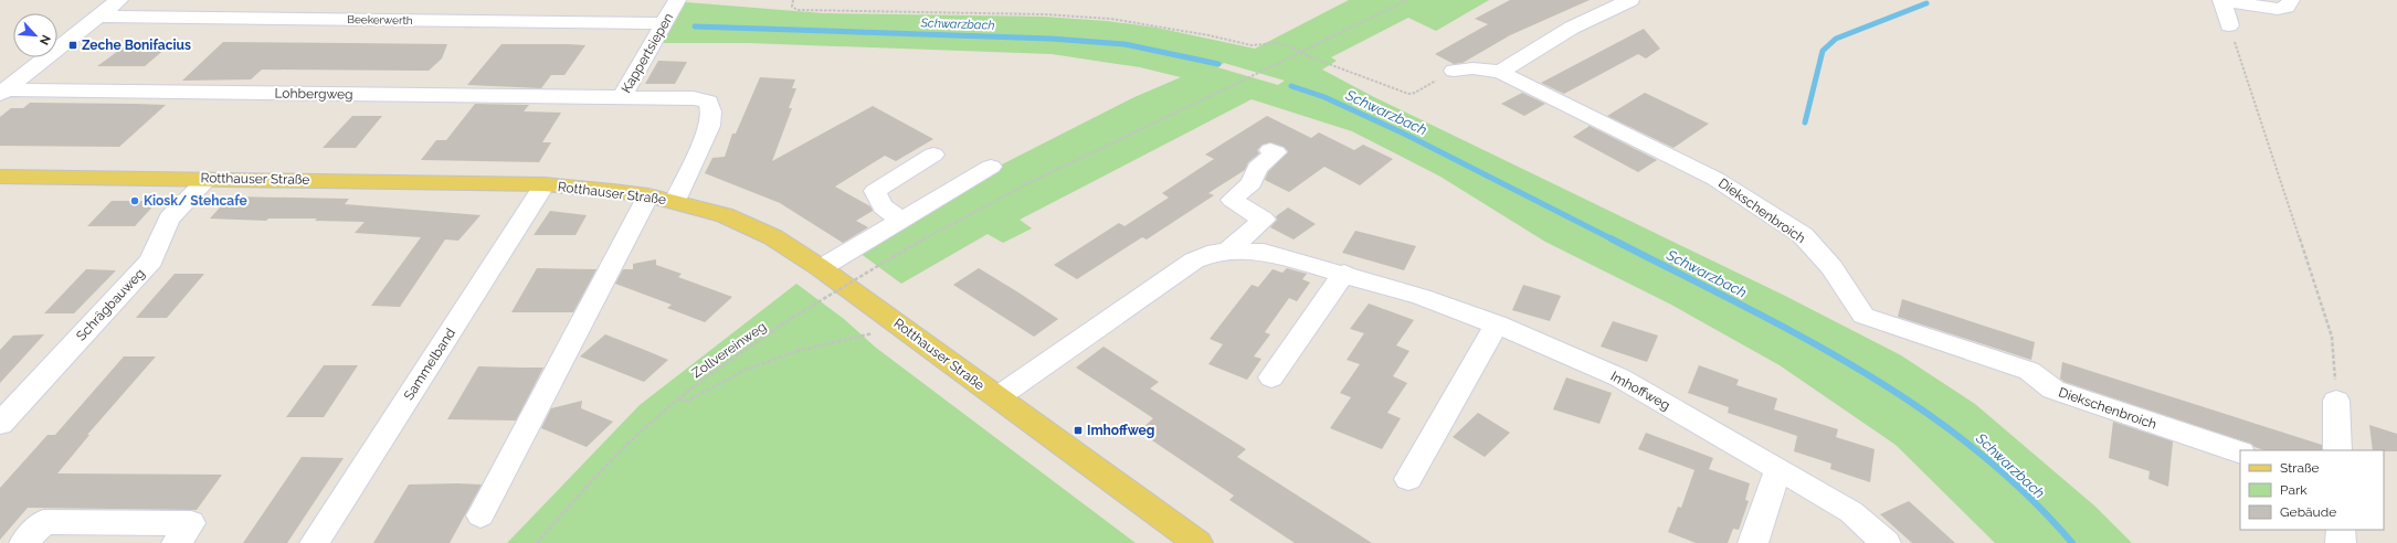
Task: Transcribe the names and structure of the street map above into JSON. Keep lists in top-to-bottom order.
{
  "streets": {
    "main road": ["Rotthauser Straße"],
    "street": [
      "Beekerwerth",
      "Kappertsiepen",
      "Lohbergweg",
      "Diekschenbroich",
      "Schrägbauweg",
      "Sammelband",
      "Imhoffweg"
    ],
    "path": ["Zollvereinweg"]
  },
  "crossings": [
    ["Beekerwerth", "Kappertsiepen"],
    ["Kappertsiepen", "Lohbergweg"],
    ["Kappertsiepen", "Rotthauser Straße"],
    ["Rotthauser Straße", "Schrägbauweg"],
    ["Rotthauser Straße", "Sammelband"],
    ["Rotthauser Straße", "Imhoffweg"]
  ],
  "water": ["Schwarzbach"],
  "places": {
    "transit": ["Zeche Bonifacius", "Imhoffweg"],
    "other": ["Kiosk/ Stehcafe"]
  },
  "legend": ["Straße", "Park", "Gebäude"],
  "north": "bottom right"
}
